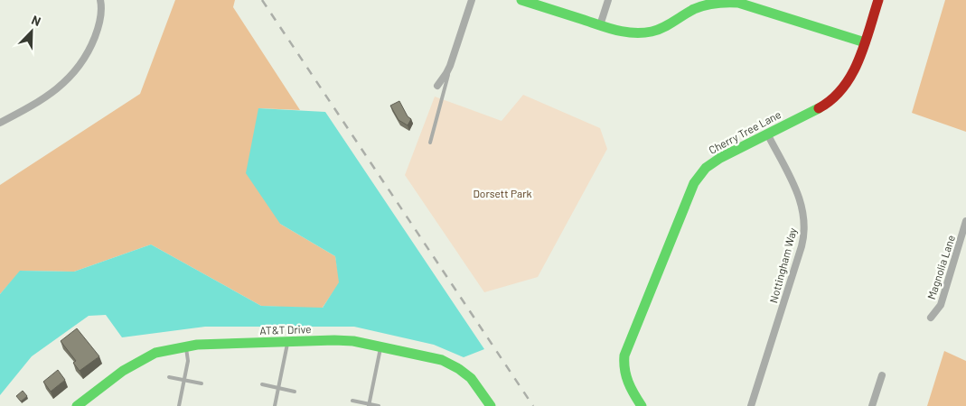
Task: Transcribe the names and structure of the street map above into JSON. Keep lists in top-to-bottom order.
{
  "streets": {
    "street": [
      "Cherry Tree Lane",
      "Nottingham Way",
      "Magnolia Lane",
      "AT&T Drive"
    ]
  },
  "crossings": [
    ["Cherry Tree Lane", "Nottingham Way"]
  ],
  "parks": ["Dorsett Park"],
  "north": "top right"
}
